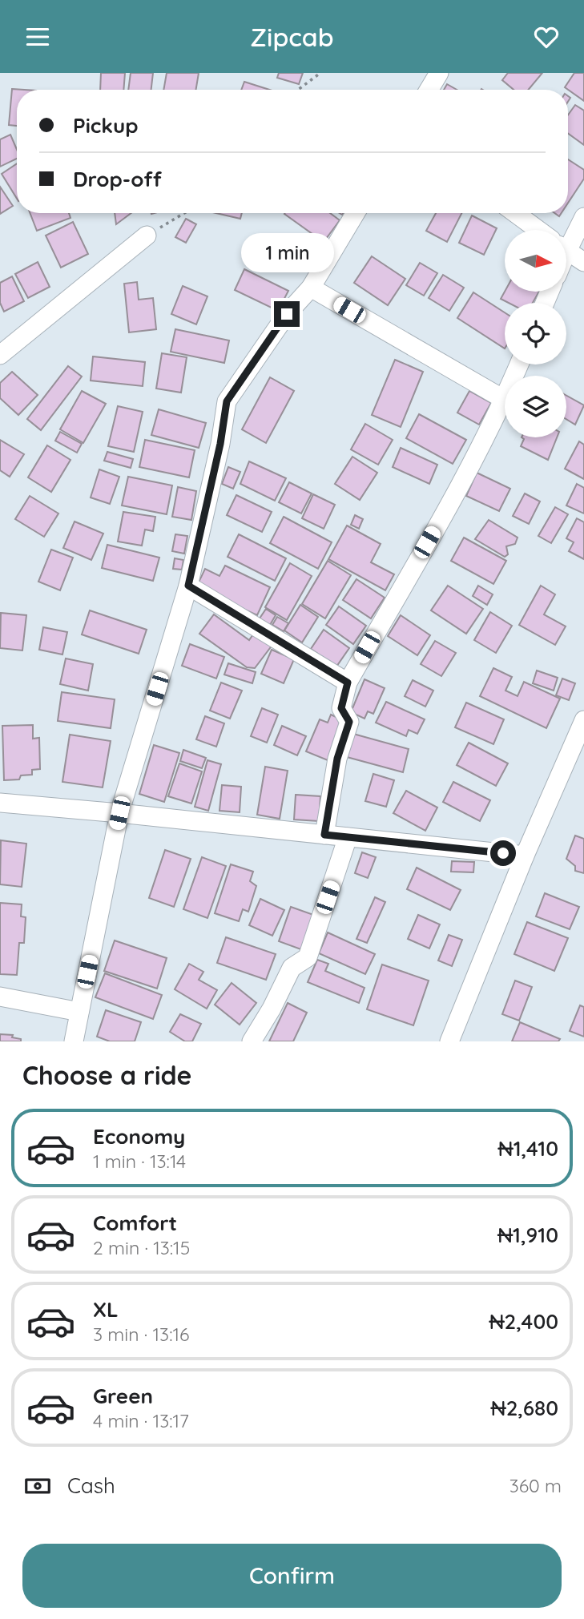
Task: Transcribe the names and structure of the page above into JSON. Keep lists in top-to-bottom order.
{
  "north": "right",
  "page": {
    "header": "Zipcab",
    "banner": ["Pickup", "Drop-off"],
    "bubble": "1 min",
    "heading": "Choose a ride",
    "list": [
      {
        "name": "Economy",
        "note": "1 min · 13:14",
        "value": "₦1,410"
      },
      {
        "name": "Comfort",
        "note": "2 min · 13:15",
        "value": "₦1,910"
      },
      {
        "name": "XL",
        "note": "3 min · 13:16",
        "value": "₦2,400"
      },
      {
        "name": "Green",
        "note": "4 min · 13:17",
        "value": "₦2,680"
      }
    ],
    "pay": ["Cash", "360 m"],
    "buttons": "Confirm"
  }
}
